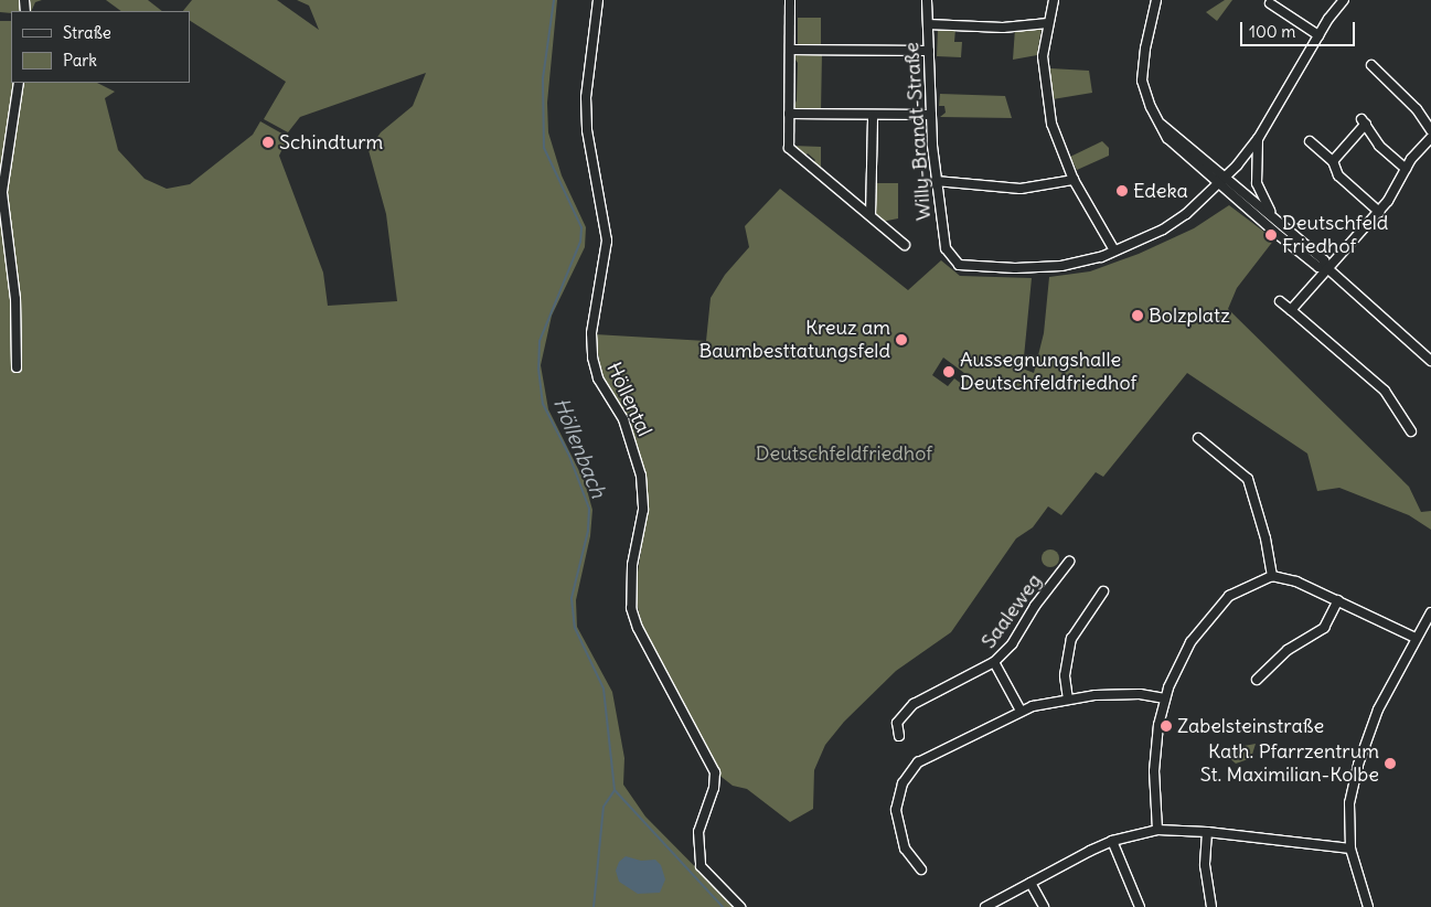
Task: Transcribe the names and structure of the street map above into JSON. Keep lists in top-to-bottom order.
{
  "streets": {
    "street": ["Willy-Brandt-Straße", "Höllental", "Saaleweg"]
  },
  "water": ["Höllenbach"],
  "parks": ["Deutschfeldfriedhof"],
  "places": [
    "Schindturm",
    "Edeka",
    "Deutschfeld Friedhof",
    "Bolzplatz",
    "Kreuz am Baumbesttatungsfeld",
    "Aussegnungshalle Deutschfeldfriedhof",
    "Zabelsteinstraße",
    "Kath. Pfarrzentrum St. Maximilian-Kolbe"
  ],
  "legend": ["Straße", "Park"],
  "scale_bar": "100 m"
}
